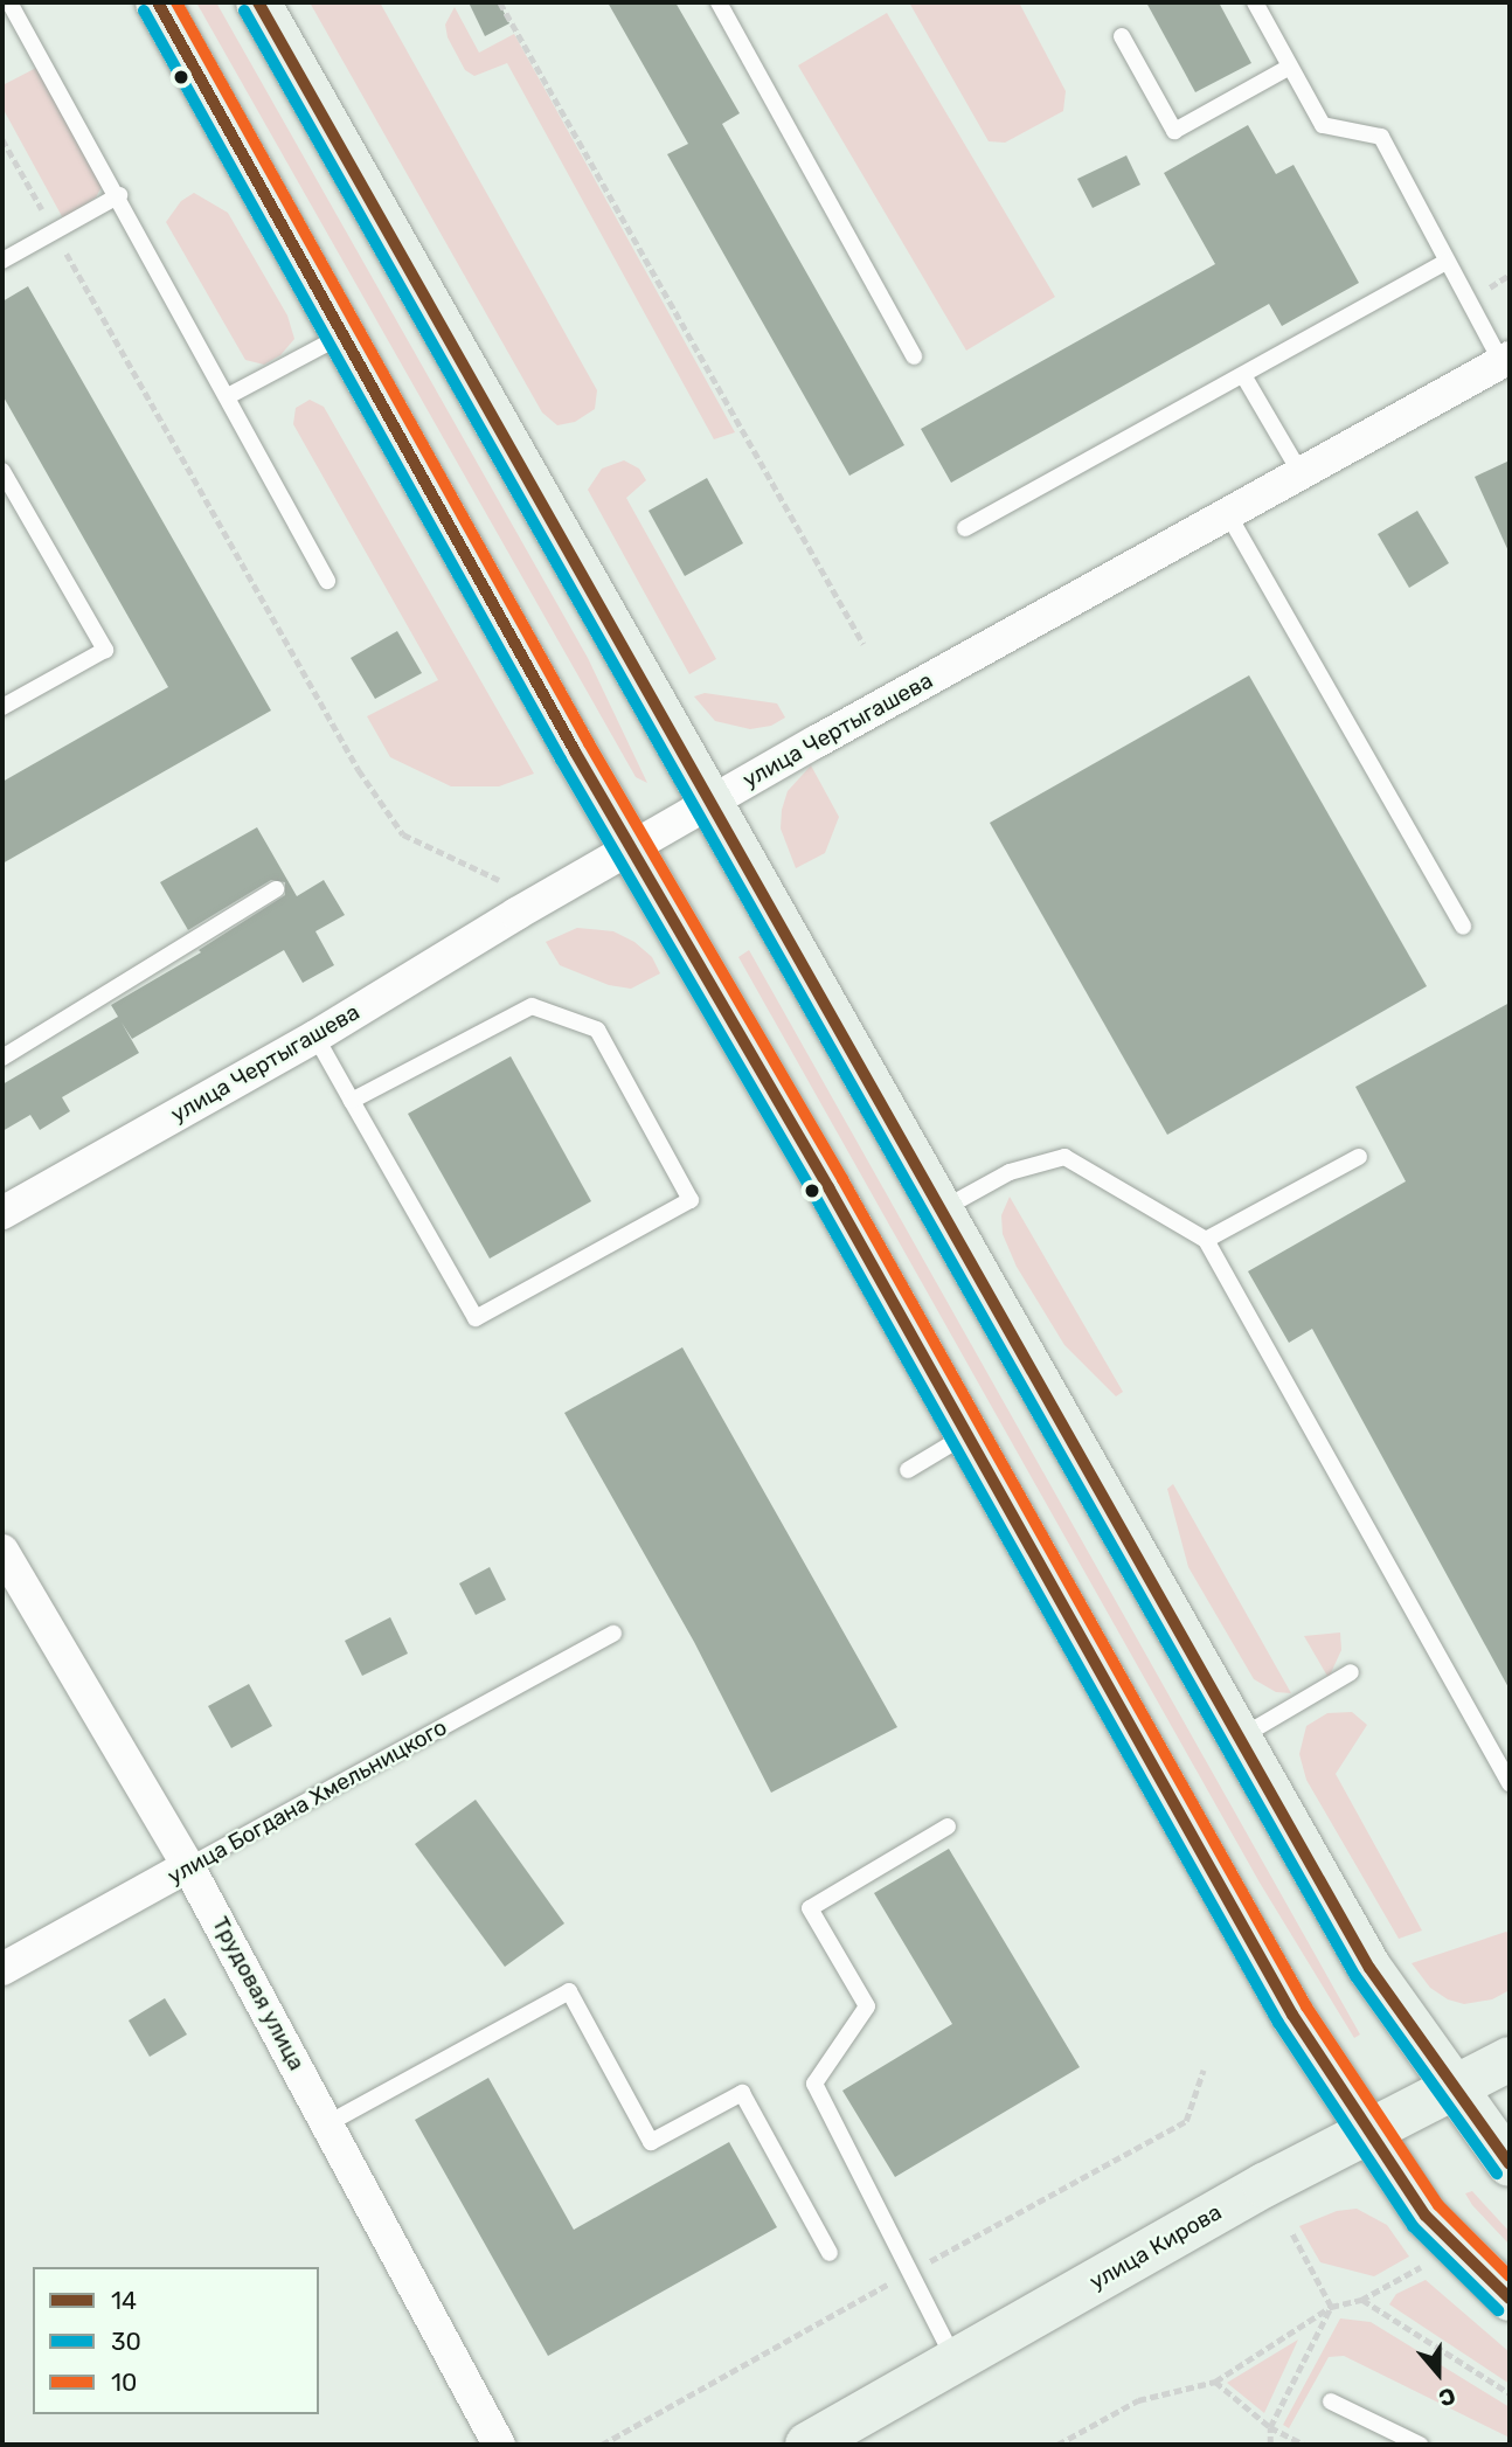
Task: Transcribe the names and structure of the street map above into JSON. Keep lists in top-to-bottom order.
{
  "streets": {
    "main road": ["улица Кирова"],
    "street": ["улица Чертыгашева", "улица Богдана Хмельницкого", "Трудовая улица"]
  },
  "crossings": [
    ["улица Богдана Хмельницкого", "Трудовая улица"]
  ],
  "lines": ["transit line 14", "transit line 10", "transit line 30"],
  "legend": ["14", "30", "10"],
  "north": "bottom"
}
